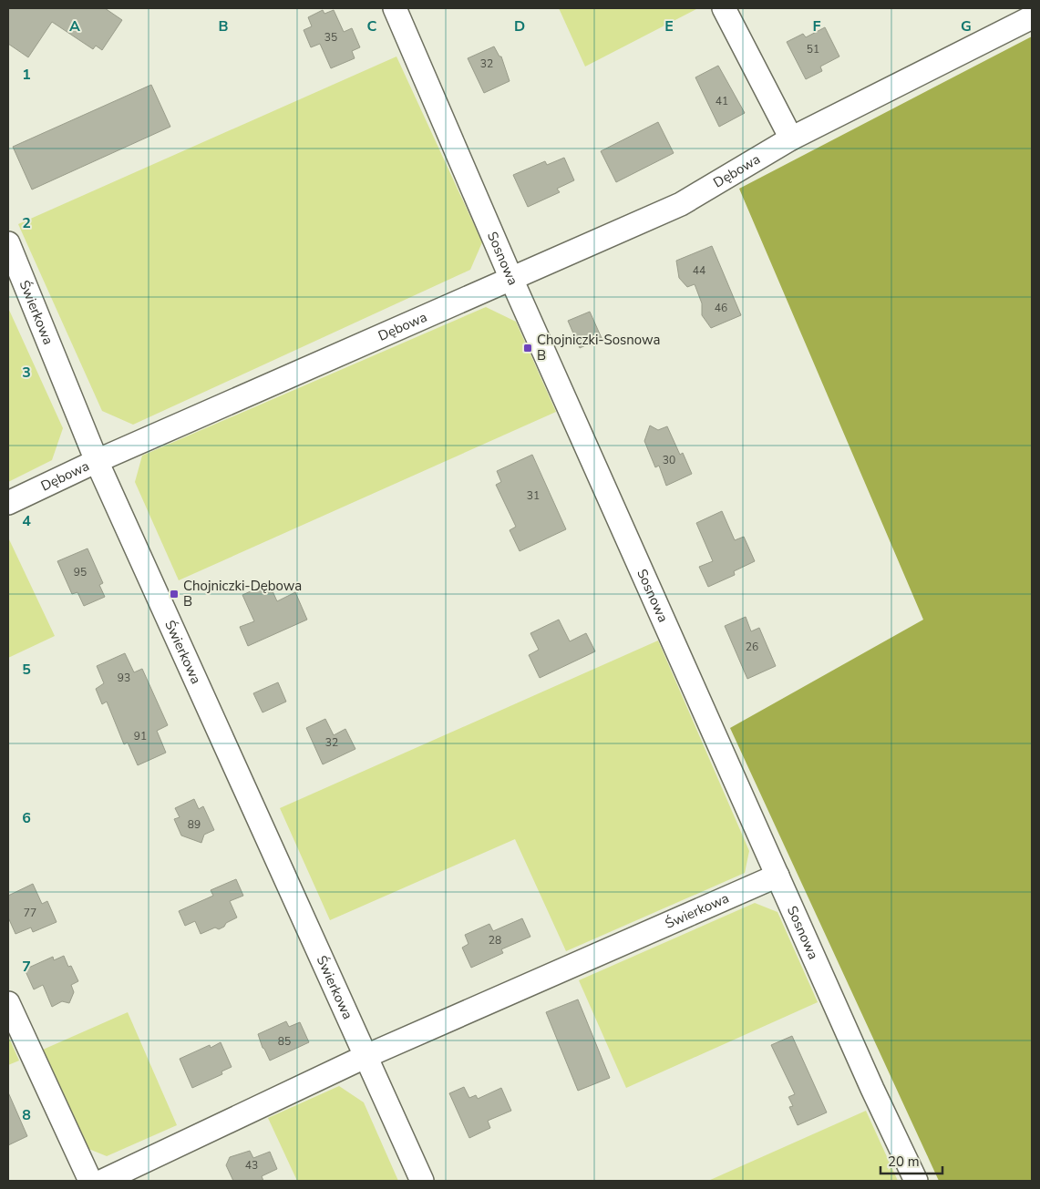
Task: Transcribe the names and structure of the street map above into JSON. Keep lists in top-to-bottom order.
{
  "streets": {
    "street": ["Dębowa", "Sosnowa", "Świerkowa"]
  },
  "crossings": [
    ["Dębowa", "Sosnowa"],
    ["Dębowa", "Świerkowa"],
    ["Sosnowa", "Świerkowa"]
  ],
  "places": {
    "transit": ["Chojniczki-Sosnowa B", "Chojniczki-Dębowa B"]
  },
  "house_numbers": [
    "35",
    "51",
    "32",
    "41",
    "44",
    "46",
    "30",
    "31",
    "95",
    "26",
    "93",
    "91",
    "32",
    "89",
    "77",
    "28",
    "85",
    "43"
  ],
  "scale_bar": "20 m",
  "grid": {
    "columns": [
      "A",
      "B",
      "C",
      "D",
      "E",
      "F",
      "G"
    ],
    "rows": [
      "1",
      "2",
      "3",
      "4",
      "5",
      "6",
      "7",
      "8"
    ]
  }
}
